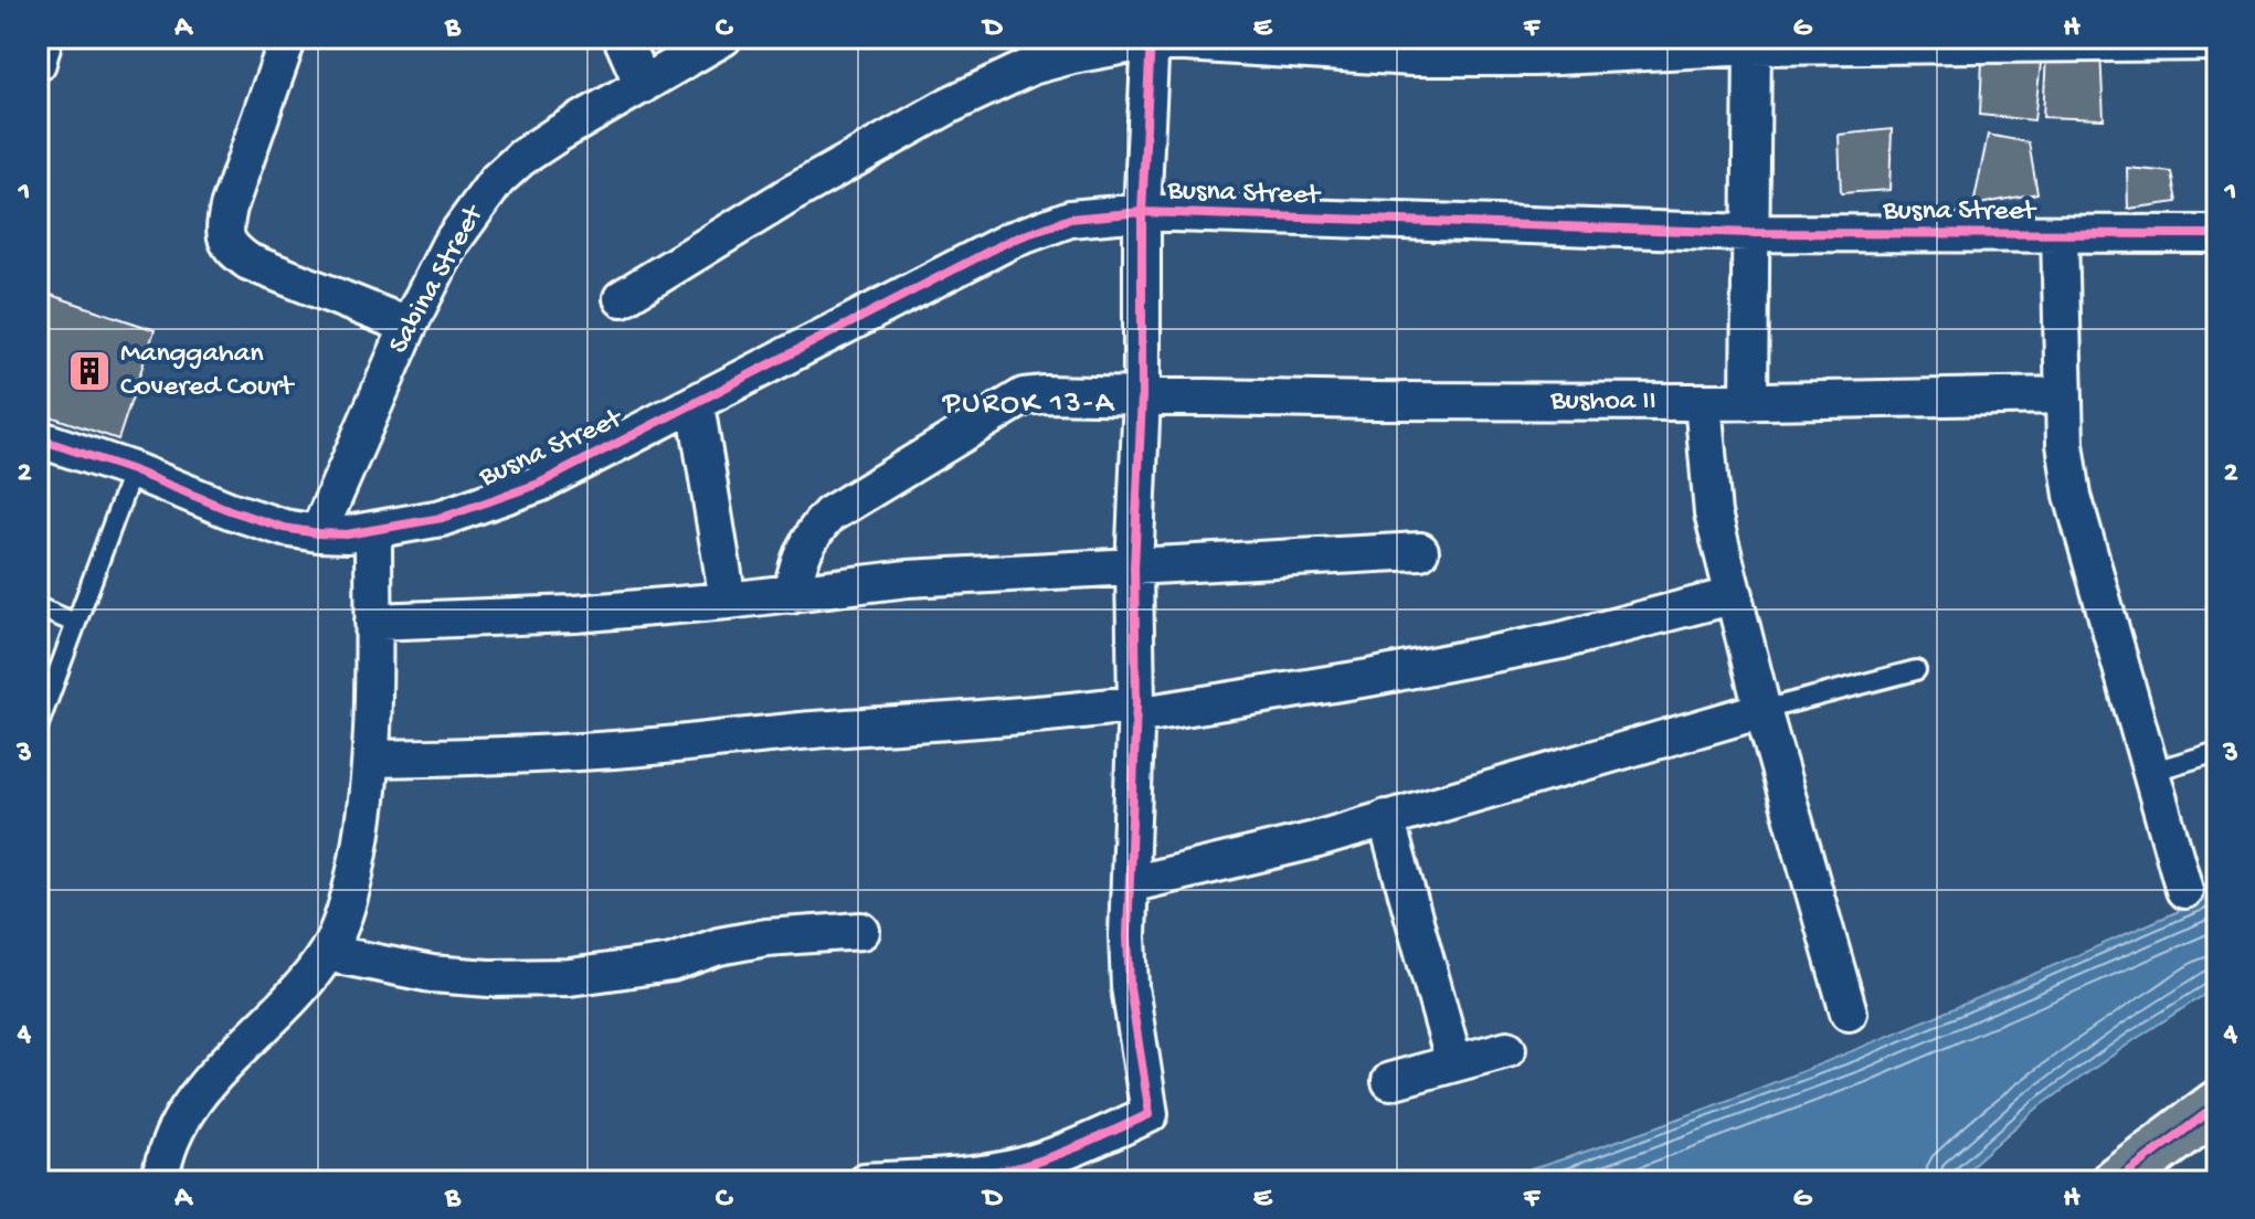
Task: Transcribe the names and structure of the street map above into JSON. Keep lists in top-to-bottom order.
{
  "streets": {
    "street": ["Busna Street", "Sabina Street", "Bushoa II"]
  },
  "crossings": [
    ["Busna Street", "Sabina Street"]
  ],
  "districts": ["PUROK 13-A"],
  "places": {
    "building": ["Manggahan Covered Court"]
  },
  "grid": {
    "columns": [
      "A",
      "B",
      "C",
      "D",
      "E",
      "F",
      "G",
      "H"
    ],
    "rows": [
      "1",
      "2",
      "3",
      "4"
    ]
  }
}
